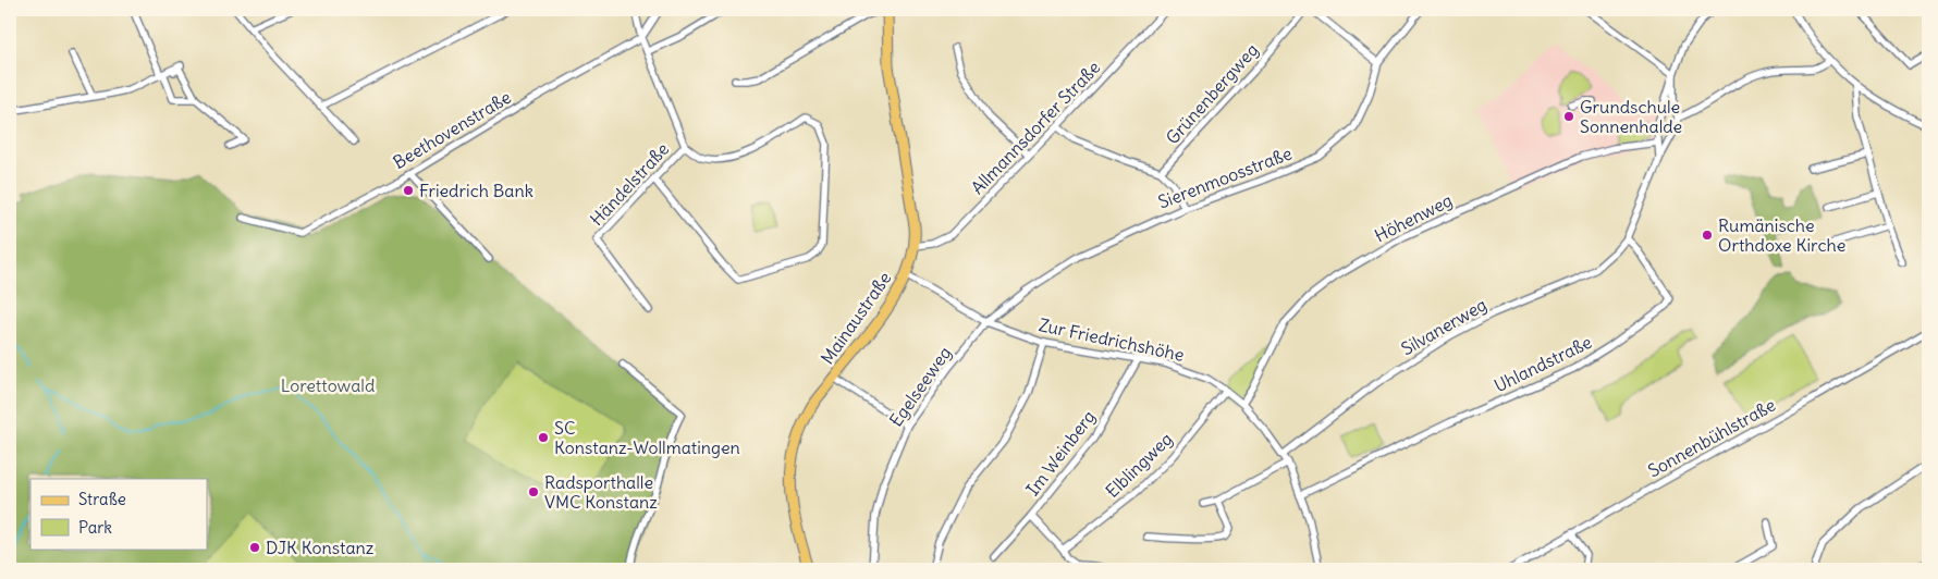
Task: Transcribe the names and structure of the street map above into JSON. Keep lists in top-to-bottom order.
{
  "streets": {
    "main road": ["Mainaustraße"],
    "street": [
      "Grünenbergweg",
      "Allmannsdorfer Straße",
      "Beethovenstraße",
      "Sierenmoosstraße",
      "Händelstraße",
      "Höhenweg",
      "Silvanerweg",
      "Zur Friedrichshöhe",
      "Uhlandstraße",
      "Egelseeweg",
      "Sonnenbühlstraße",
      "Im Weinberg",
      "Elblingweg"
    ]
  },
  "crossings": [
    ["Allmannsdorfer Straße", "Mainaustraße"],
    ["Beethovenstraße", "Händelstraße"],
    ["Sierenmoosstraße", "Zur Friedrichshöhe"],
    ["Sierenmoosstraße", "Egelseeweg"],
    ["Höhenweg", "Zur Friedrichshöhe"],
    ["Mainaustraße", "Zur Friedrichshöhe"],
    ["Silvanerweg", "Zur Friedrichshöhe"],
    ["Silvanerweg", "Uhlandstraße"],
    ["Zur Friedrichshöhe", "Uhlandstraße"],
    ["Zur Friedrichshöhe", "Egelseeweg"],
    ["Zur Friedrichshöhe", "Im Weinberg"],
    ["Zur Friedrichshöhe", "Elblingweg"]
  ],
  "parks": ["Lorettowald"],
  "places": [
    "Grundschule Sonnenhalde",
    "Friedrich Bank",
    "Rumänische Orthdoxe Kirche",
    "SC Konstanz-Wollmatingen",
    "Radsporthalle VMC Konstanz",
    "DJK Konstanz"
  ],
  "legend": ["Straße", "Park"]
}
